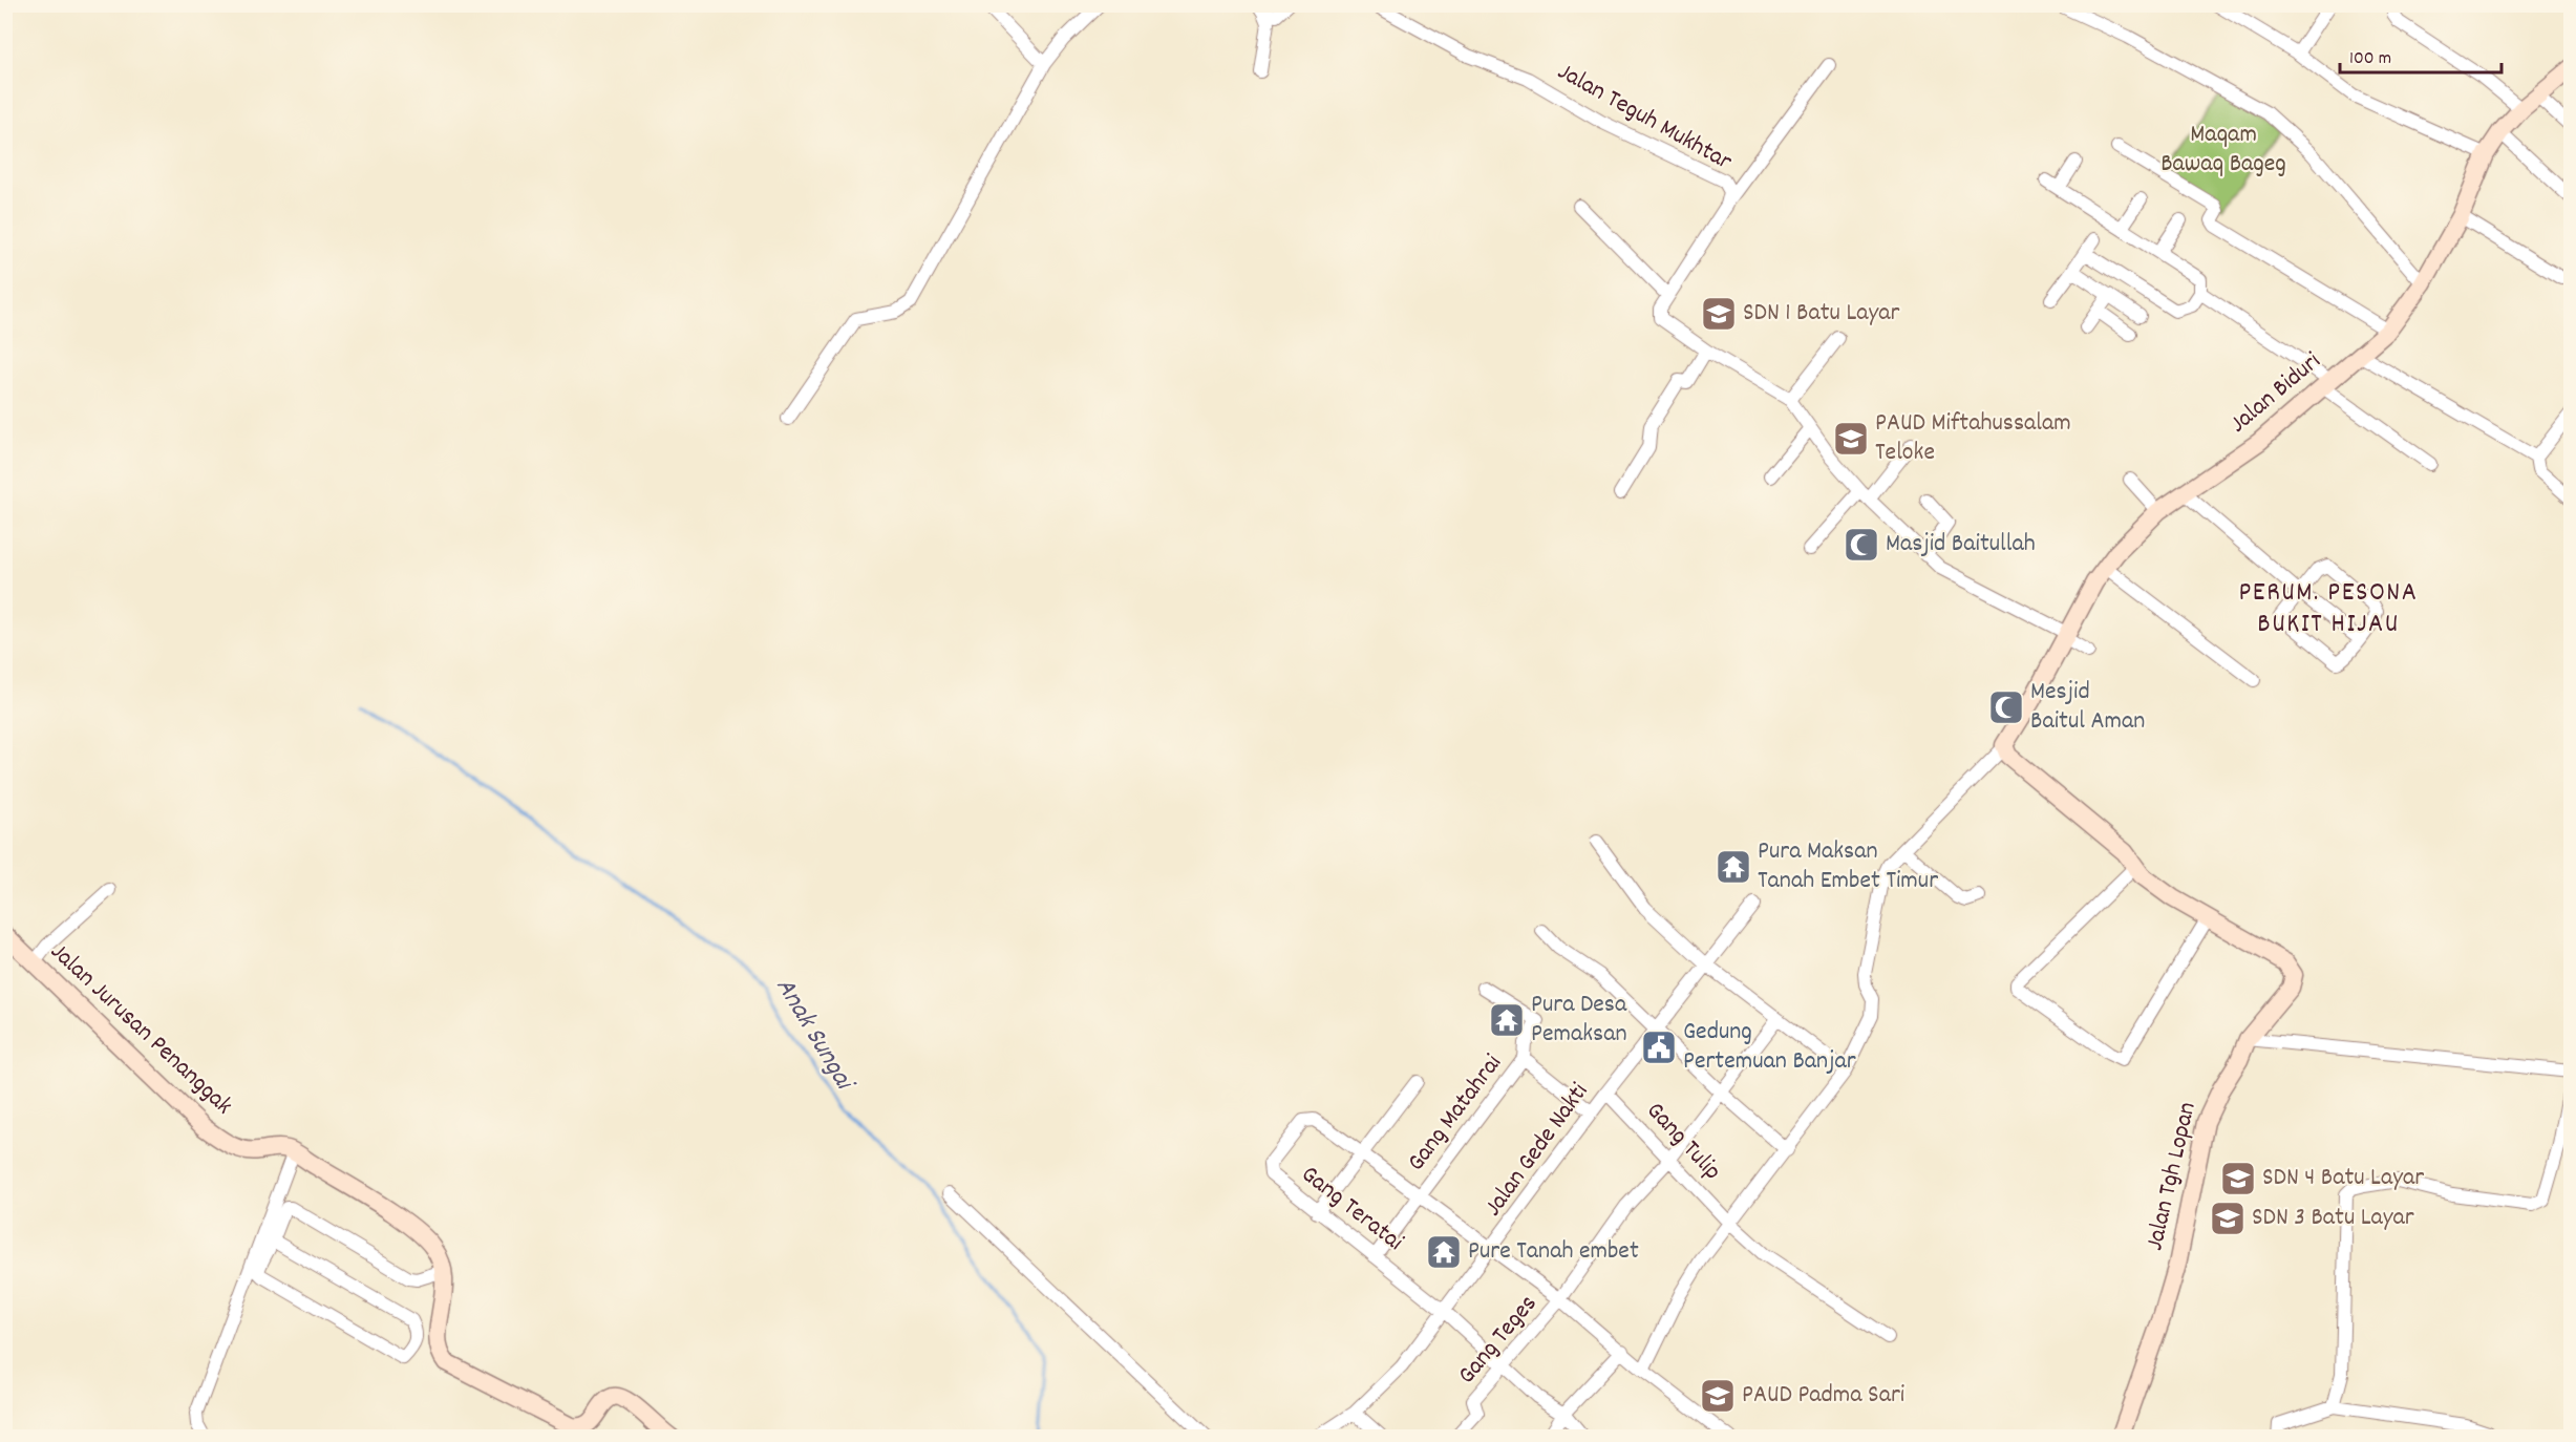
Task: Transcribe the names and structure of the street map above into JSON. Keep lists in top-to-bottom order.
{
  "streets": {
    "street": [
      "Jalan Teguh Mukhtar",
      "Jalan Biduri",
      "Jalan Jurusan Penanggak",
      "Gang Matahrai",
      "Gang Tulip",
      "Jalan Gede Nakti",
      "Jalan Tgh Lopan",
      "Gang Teratai",
      "Gang Teges"
    ]
  },
  "crossings": [
    ["Jalan Teguh Mukhtar", "Jalan Biduri"],
    ["Jalan Biduri", "Jalan Tgh Lopan"],
    ["Gang Matahrai", "Gang Teratai"],
    ["Gang Tulip", "Jalan Gede Nakti"],
    ["Gang Tulip", "Gang Teges"],
    ["Jalan Gede Nakti", "Gang Teratai"],
    ["Gang Teratai", "Gang Teges"]
  ],
  "districts": ["PERUM. PESONA BUKIT HIJAU"],
  "water": ["Anak Sungai"],
  "parks": ["Maqam Bawaq Bageg"],
  "places": {
    "school or university": [
      "SDN 1 Batu Layar",
      "PAUD Miftahussalam Teloke",
      "SDN 4 Batu Layar",
      "SDN 3 Batu Layar",
      "PAUD Padma Sari"
    ],
    "mosque": ["Masjid Baitullah", "Mesjid Baitul Aman"],
    "temple": ["Pura Maksan Tanah Embet Timur", "Pura Desa Pemaksan", "Pure Tanah embet"],
    "public building": ["Gedung Pertemuan Banjar"]
  },
  "scale_bar": "100 m"
}
